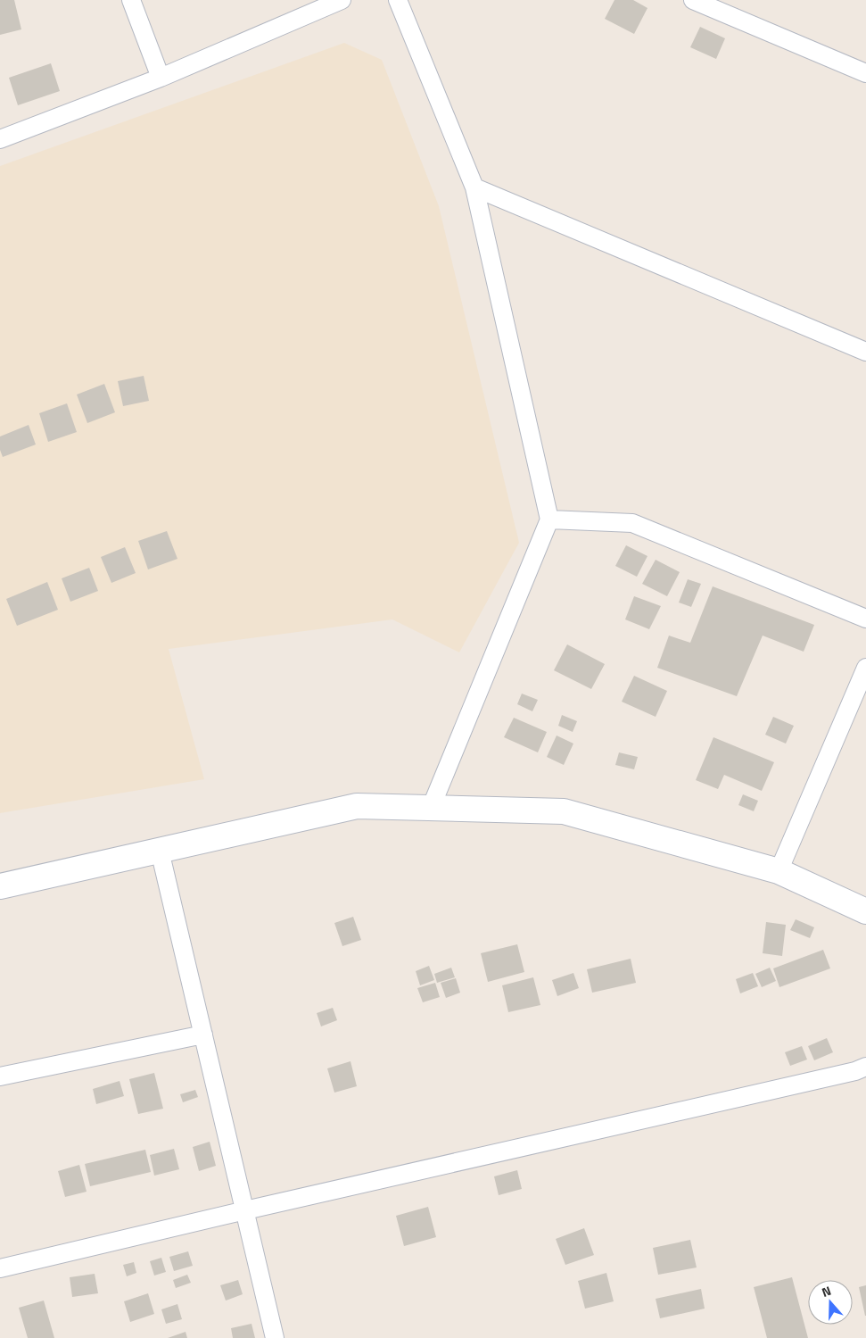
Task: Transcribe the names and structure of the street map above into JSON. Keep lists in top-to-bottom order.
{
  "north": "top"
}
